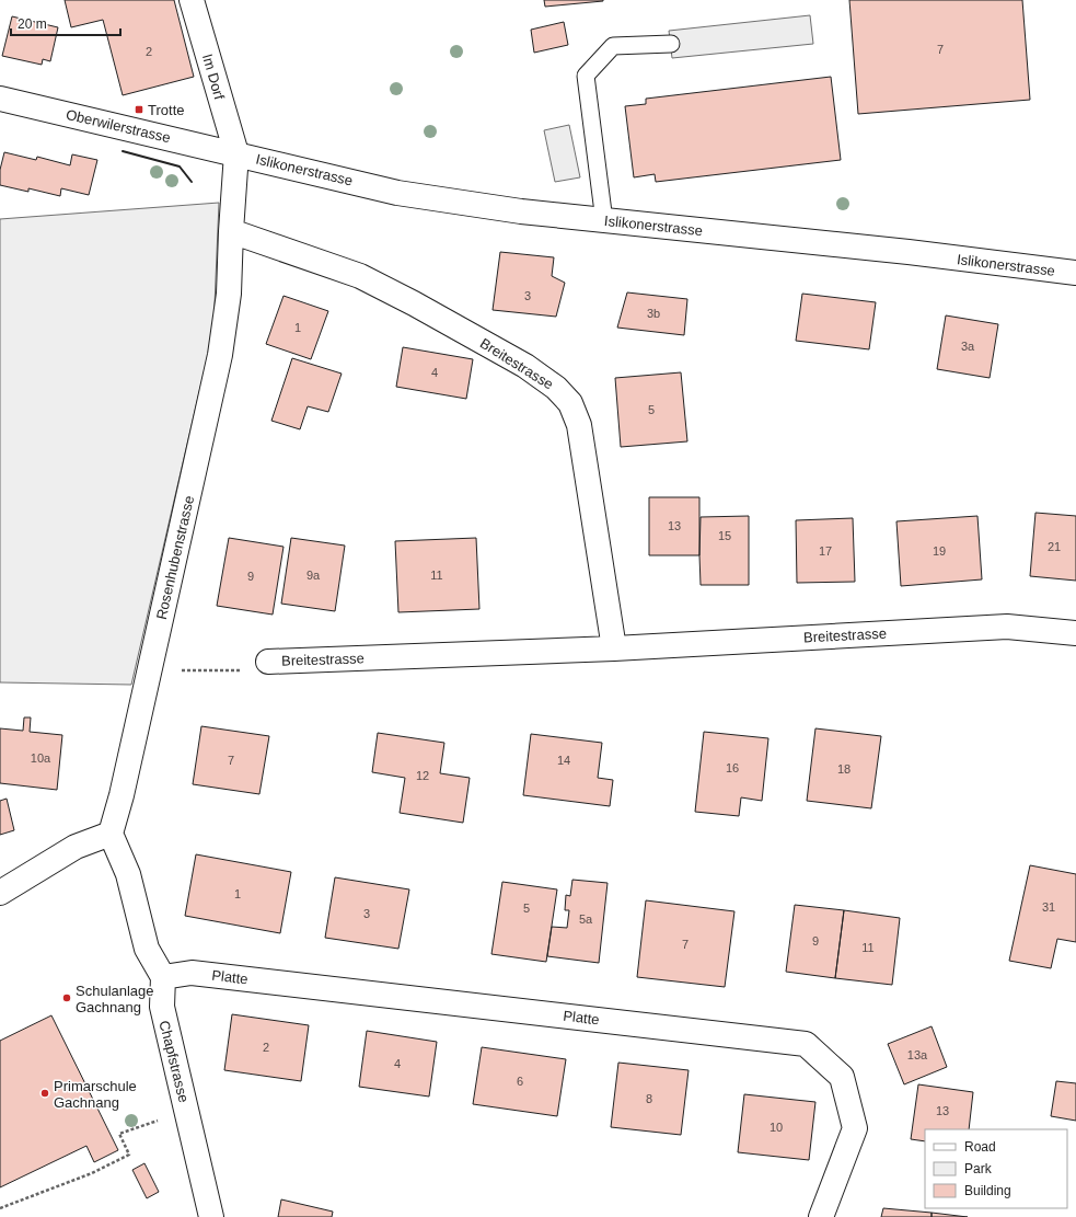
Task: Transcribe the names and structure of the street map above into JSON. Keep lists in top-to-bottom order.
{
  "streets": {
    "street": [
      "Im Dorf",
      "Oberwilerstrasse",
      "Islikonerstrasse",
      "Breitestrasse",
      "Rosenhubenstrasse",
      "Platte",
      "Chapfstrasse"
    ]
  },
  "crossings": [
    ["Im Dorf", "Oberwilerstrasse"],
    ["Im Dorf", "Islikonerstrasse"],
    ["Im Dorf", "Rosenhubenstrasse"],
    ["Oberwilerstrasse", "Islikonerstrasse"],
    ["Oberwilerstrasse", "Rosenhubenstrasse"],
    ["Islikonerstrasse", "Rosenhubenstrasse"],
    ["Breitestrasse", "Rosenhubenstrasse"],
    ["Platte", "Chapfstrasse"]
  ],
  "places": {
    "transit": ["Trotte"],
    "other": ["Schulanlage Gachnang", "Primarschule Gachnang"]
  },
  "house_numbers": [
    "7",
    "2",
    "3",
    "3b",
    "1",
    "3a",
    "4",
    "5",
    "13",
    "15",
    "21",
    "17",
    "19",
    "9a",
    "11",
    "9",
    "10a",
    "7",
    "14",
    "16",
    "18",
    "12",
    "1",
    "31",
    "5",
    "3",
    "5a",
    "9",
    "7",
    "11",
    "2",
    "13a",
    "4",
    "6",
    "8",
    "13",
    "10"
  ],
  "legend": ["Road", "Park", "Building"],
  "scale_bar": "20 m"
}
